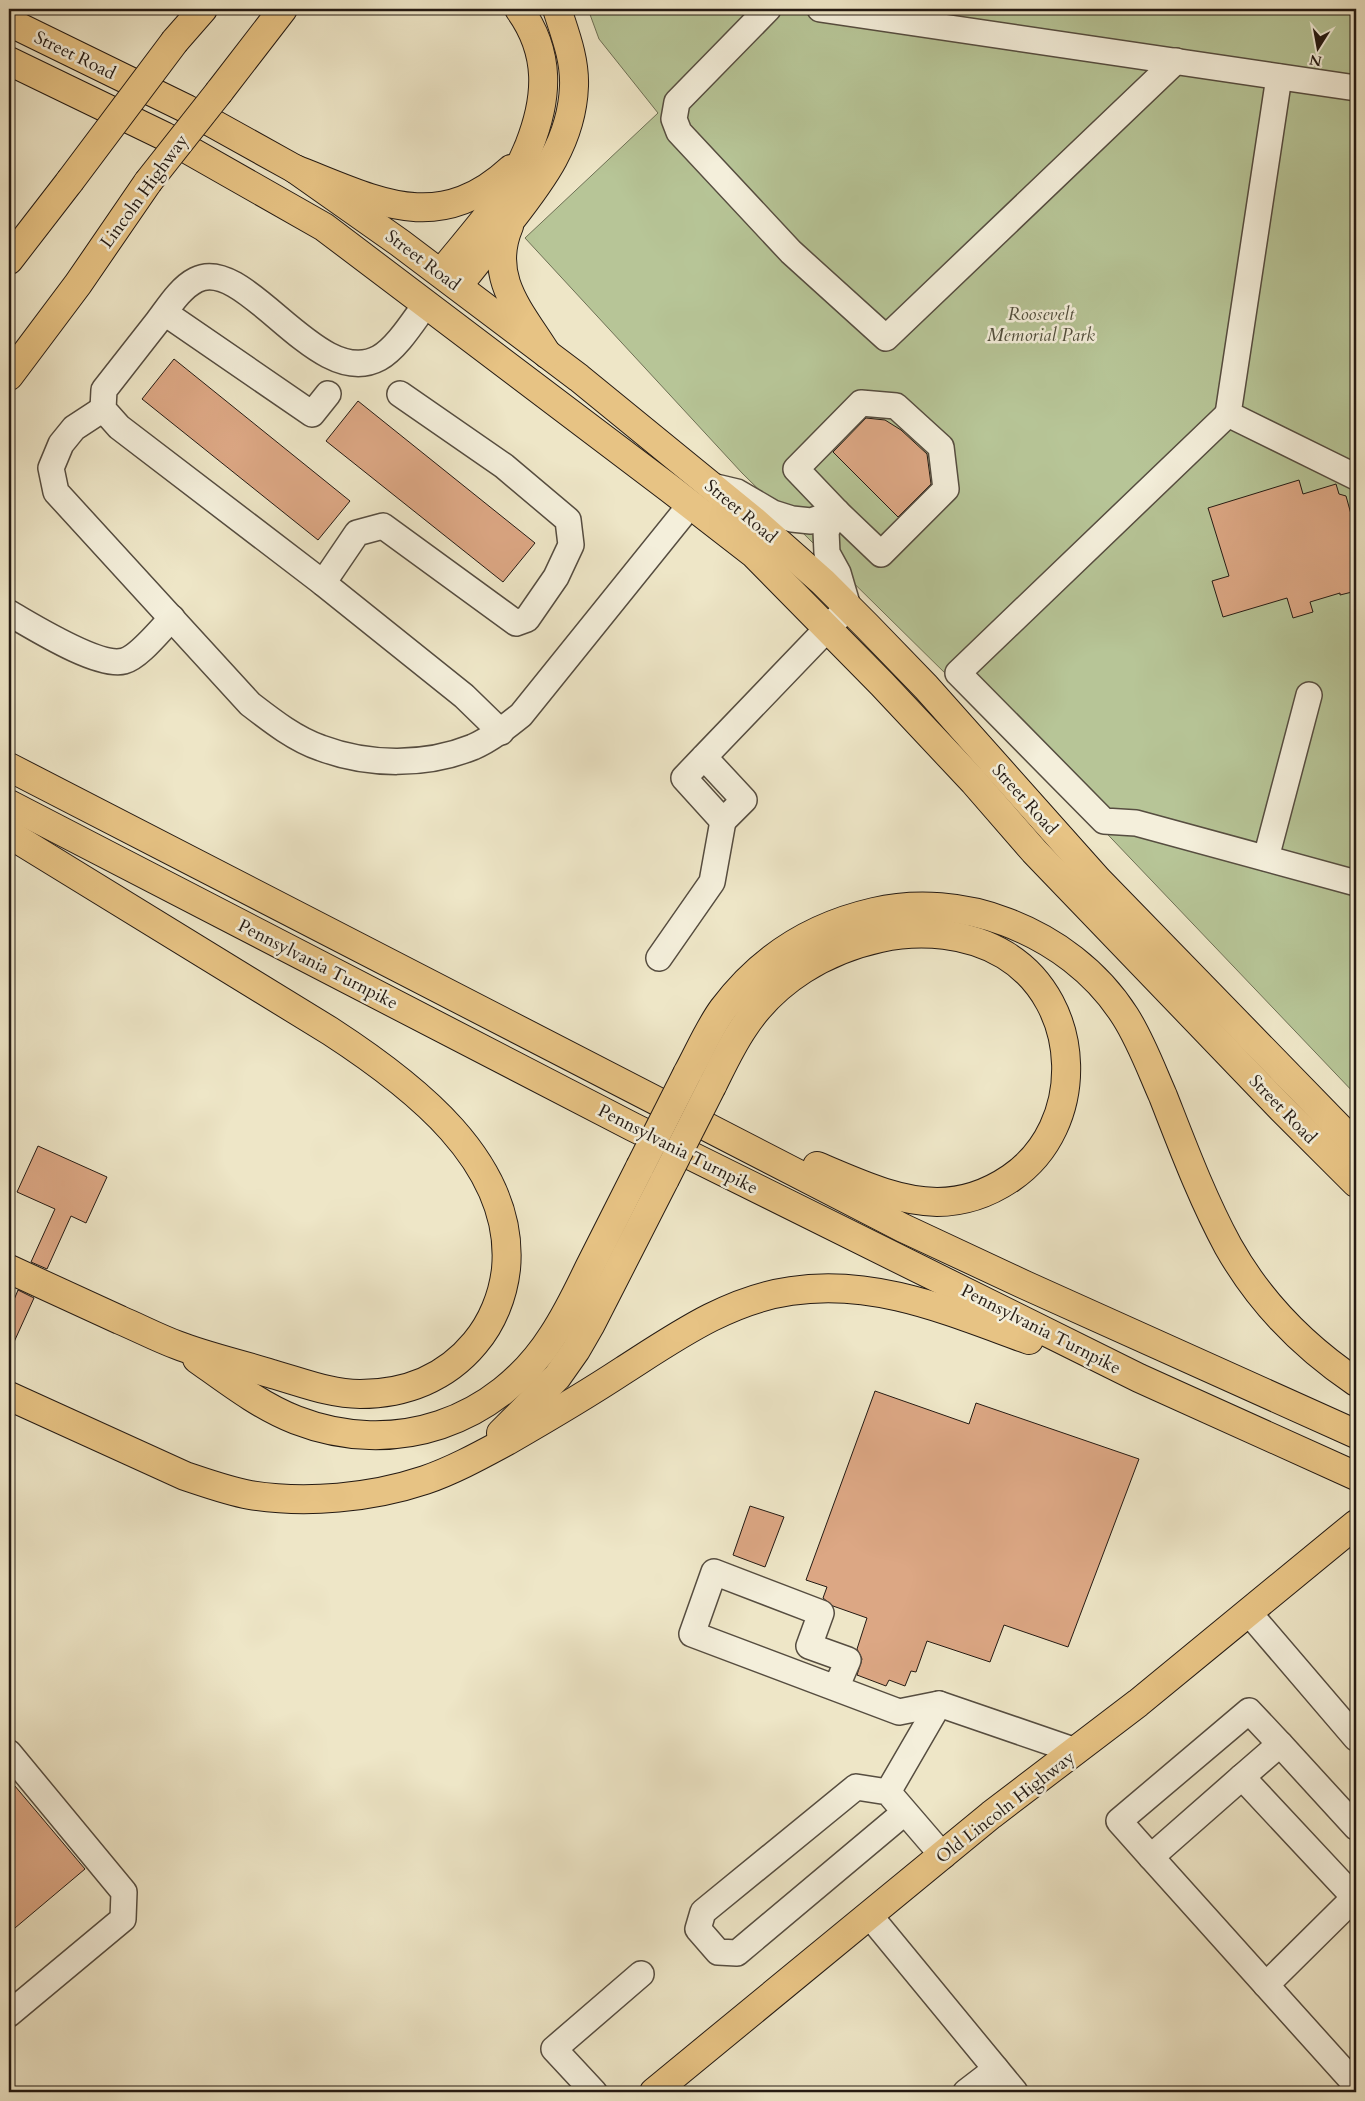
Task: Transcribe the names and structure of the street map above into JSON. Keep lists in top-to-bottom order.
{
  "streets": {
    "main road": [
      "Street Road",
      "Lincoln Highway",
      "Pennsylvania Turnpike",
      "Old Lincoln Highway"
    ]
  },
  "parks": ["Roosevelt Memorial Park"],
  "north": "bottom"
}
